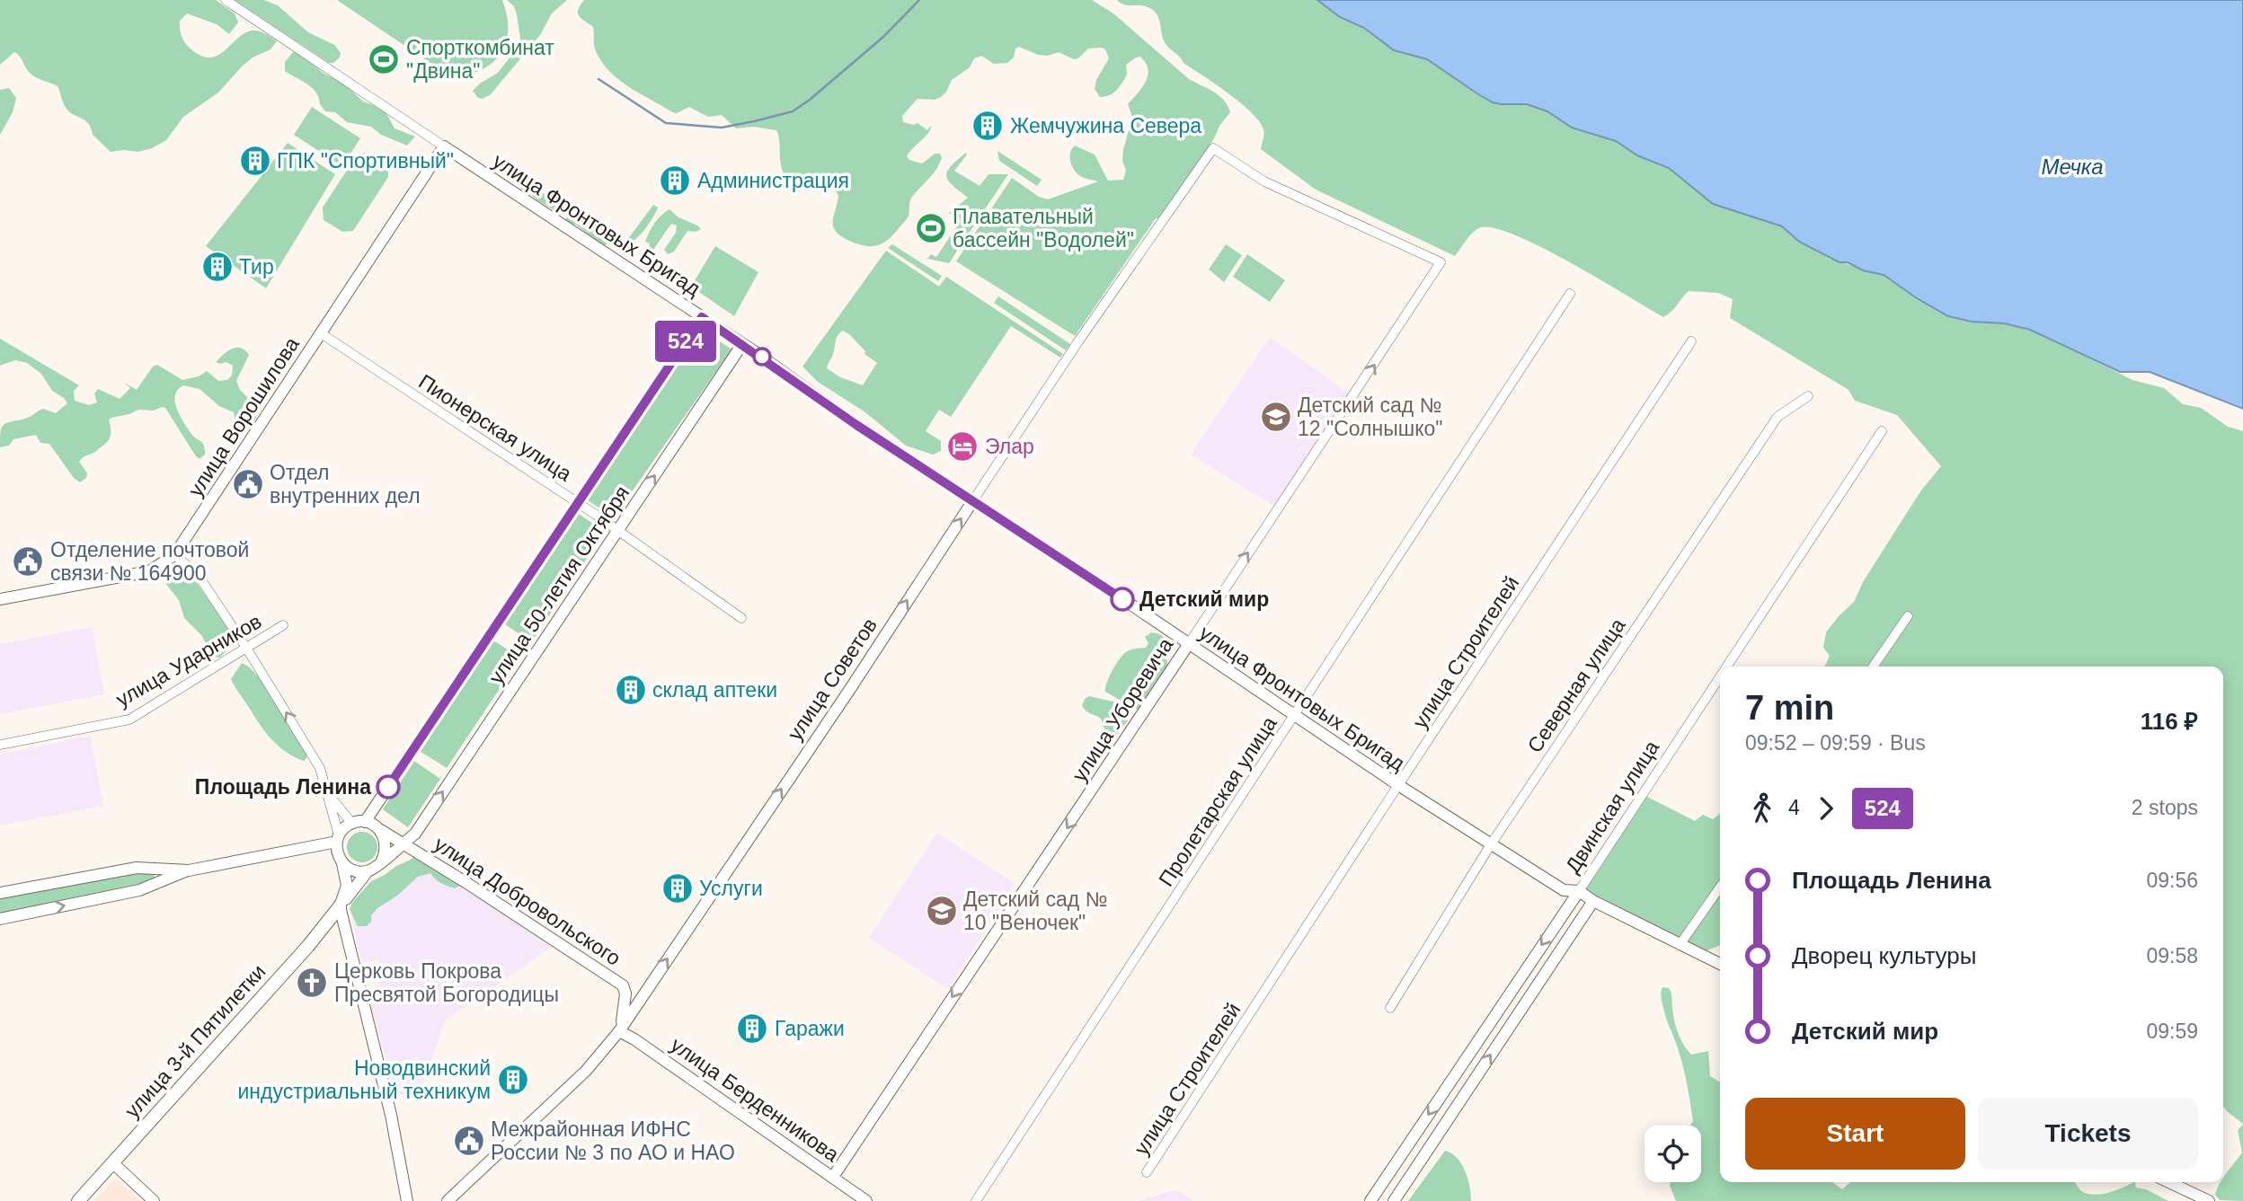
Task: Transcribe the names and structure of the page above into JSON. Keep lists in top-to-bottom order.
{
  "streets": {
    "main road": [
      "улица Фронтовых Бригад",
      "улица Ворошилова",
      "улица 50-летия Октября",
      "улица Советов",
      "улица Уборевича",
      "Двинская улица",
      "улица Добровольского",
      "улица 3-й Пятилетки",
      "улица Берденникова"
    ],
    "street": [
      "Пионерская улица",
      "улица Строителей",
      "улица Ударников",
      "Северная улица",
      "Пролетарская улица"
    ]
  },
  "crossings": [
    ["улица Фронтовых Бригад", "улица Ворошилова"],
    ["улица Фронтовых Бригад", "улица 50-летия Октября"],
    ["улица Фронтовых Бригад", "улица Строителей"],
    ["улица Фронтовых Бригад", "улица Советов"],
    ["улица Фронтовых Бригад", "Северная улица"],
    ["улица Фронтовых Бригад", "улица Уборевича"],
    ["улица Фронтовых Бригад", "Пролетарская улица"],
    ["улица Фронтовых Бригад", "Двинская улица"],
    ["улица Ворошилова", "Пионерская улица"],
    ["Пионерская улица", "улица 50-летия Октября"],
    ["улица 50-летия Октября", "улица Добровольского"],
    ["улица Советов", "улица Уборевича"],
    ["улица Советов", "улица Добровольского"],
    ["улица Советов", "улица Берденникова"],
    ["улица Уборевича", "улица Берденникова"],
    ["улица Добровольского", "улица Берденникова"]
  ],
  "one_way": ["улица Советов"],
  "water": ["Мечка"],
  "places": {
    "sports": ["Спорткомбинат \"Двина\"", "Плавательный бассейн \"Водолей\""],
    "building": [
      "Жемчужина Севера",
      "ГПК \"Спортивный\"",
      "Администрация",
      "Тир",
      "склад аптеки",
      "Услуги",
      "Гаражи",
      "Новодвинский индустриальный техникум"
    ],
    "school or university": ["Детский сад № 12 \"Солнышко\"", "Детский сад № 10 \"Веночек\""],
    "hotel": ["Элар"],
    "public building": ["Отдел внутренних дел", "Отделение почтовой связи № 164900", "Межрайонная ИФНС России № 3 по АО и НАО"],
    "other": ["Детский мир", "Площадь Ленина"],
    "church": ["Церковь Покрова Пресвятой Богородицы"]
  },
  "lines": ["bus line 524"],
  "page": {
    "on_map": "524",
    "heading": ["7 min", "09:52 – 09:59 · Bus", "116 ₽"],
    "legs": ["4", "524", "2 stops"],
    "list": [
      {
        "name": "Площадь Ленина",
        "value": "09:56"
      },
      {
        "name": "Дворец культуры",
        "value": "09:58"
      },
      {
        "name": "Детский мир",
        "value": "09:59"
      }
    ],
    "buttons": ["Start", "Tickets"]
  }
}
